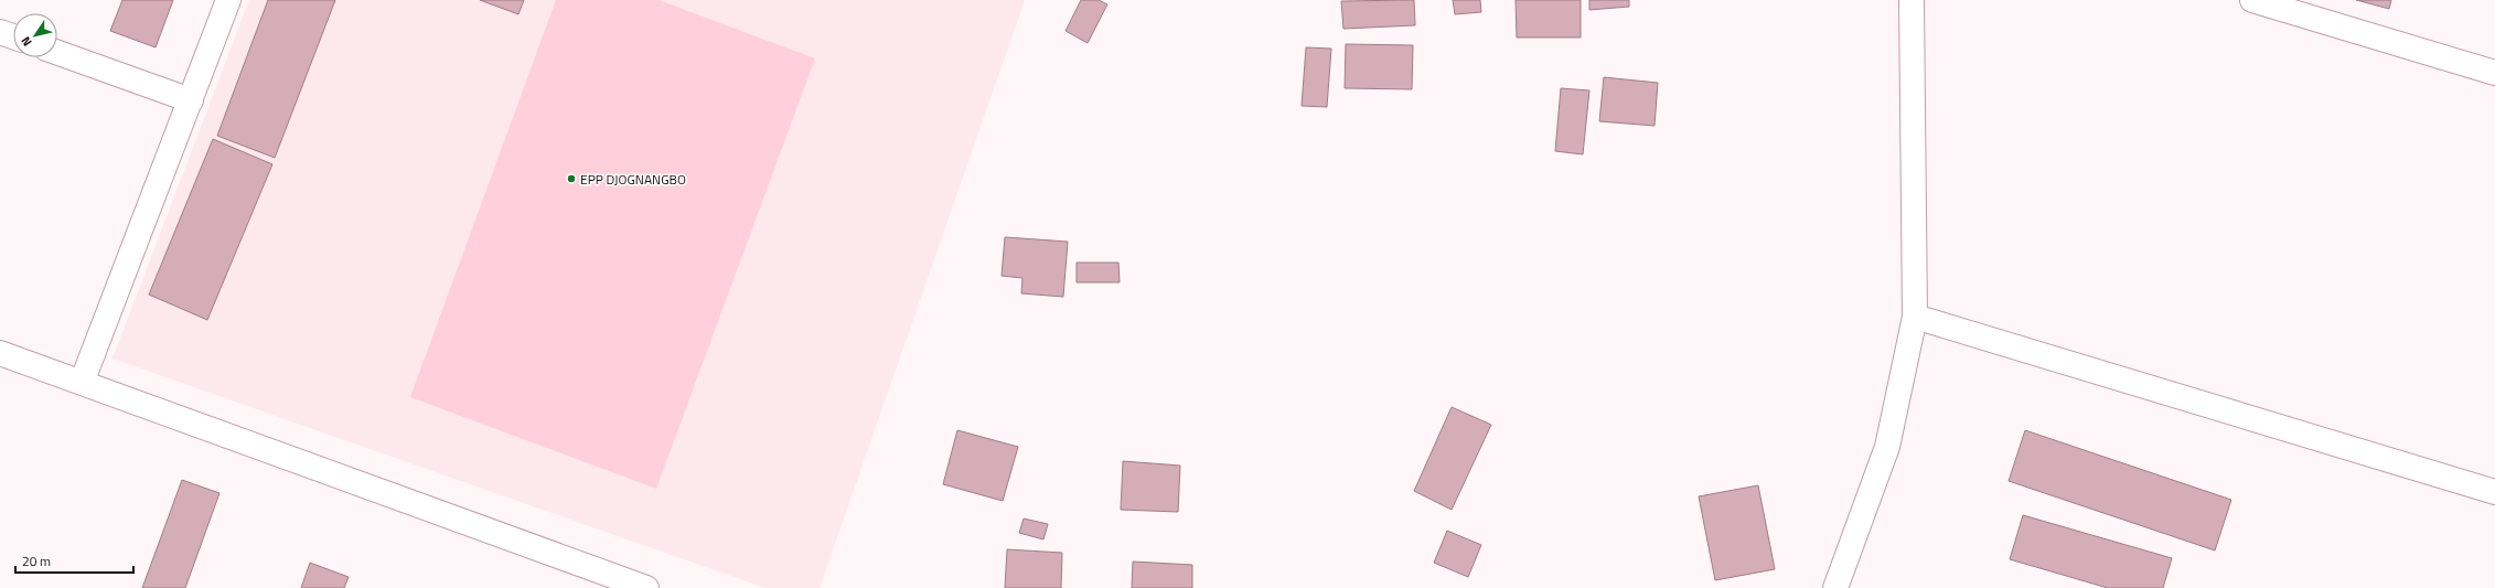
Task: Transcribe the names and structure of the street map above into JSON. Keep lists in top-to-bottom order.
{
  "places": ["EPP DJOGNANGBO"],
  "scale_bar": "20 m",
  "north": "bottom left"
}
